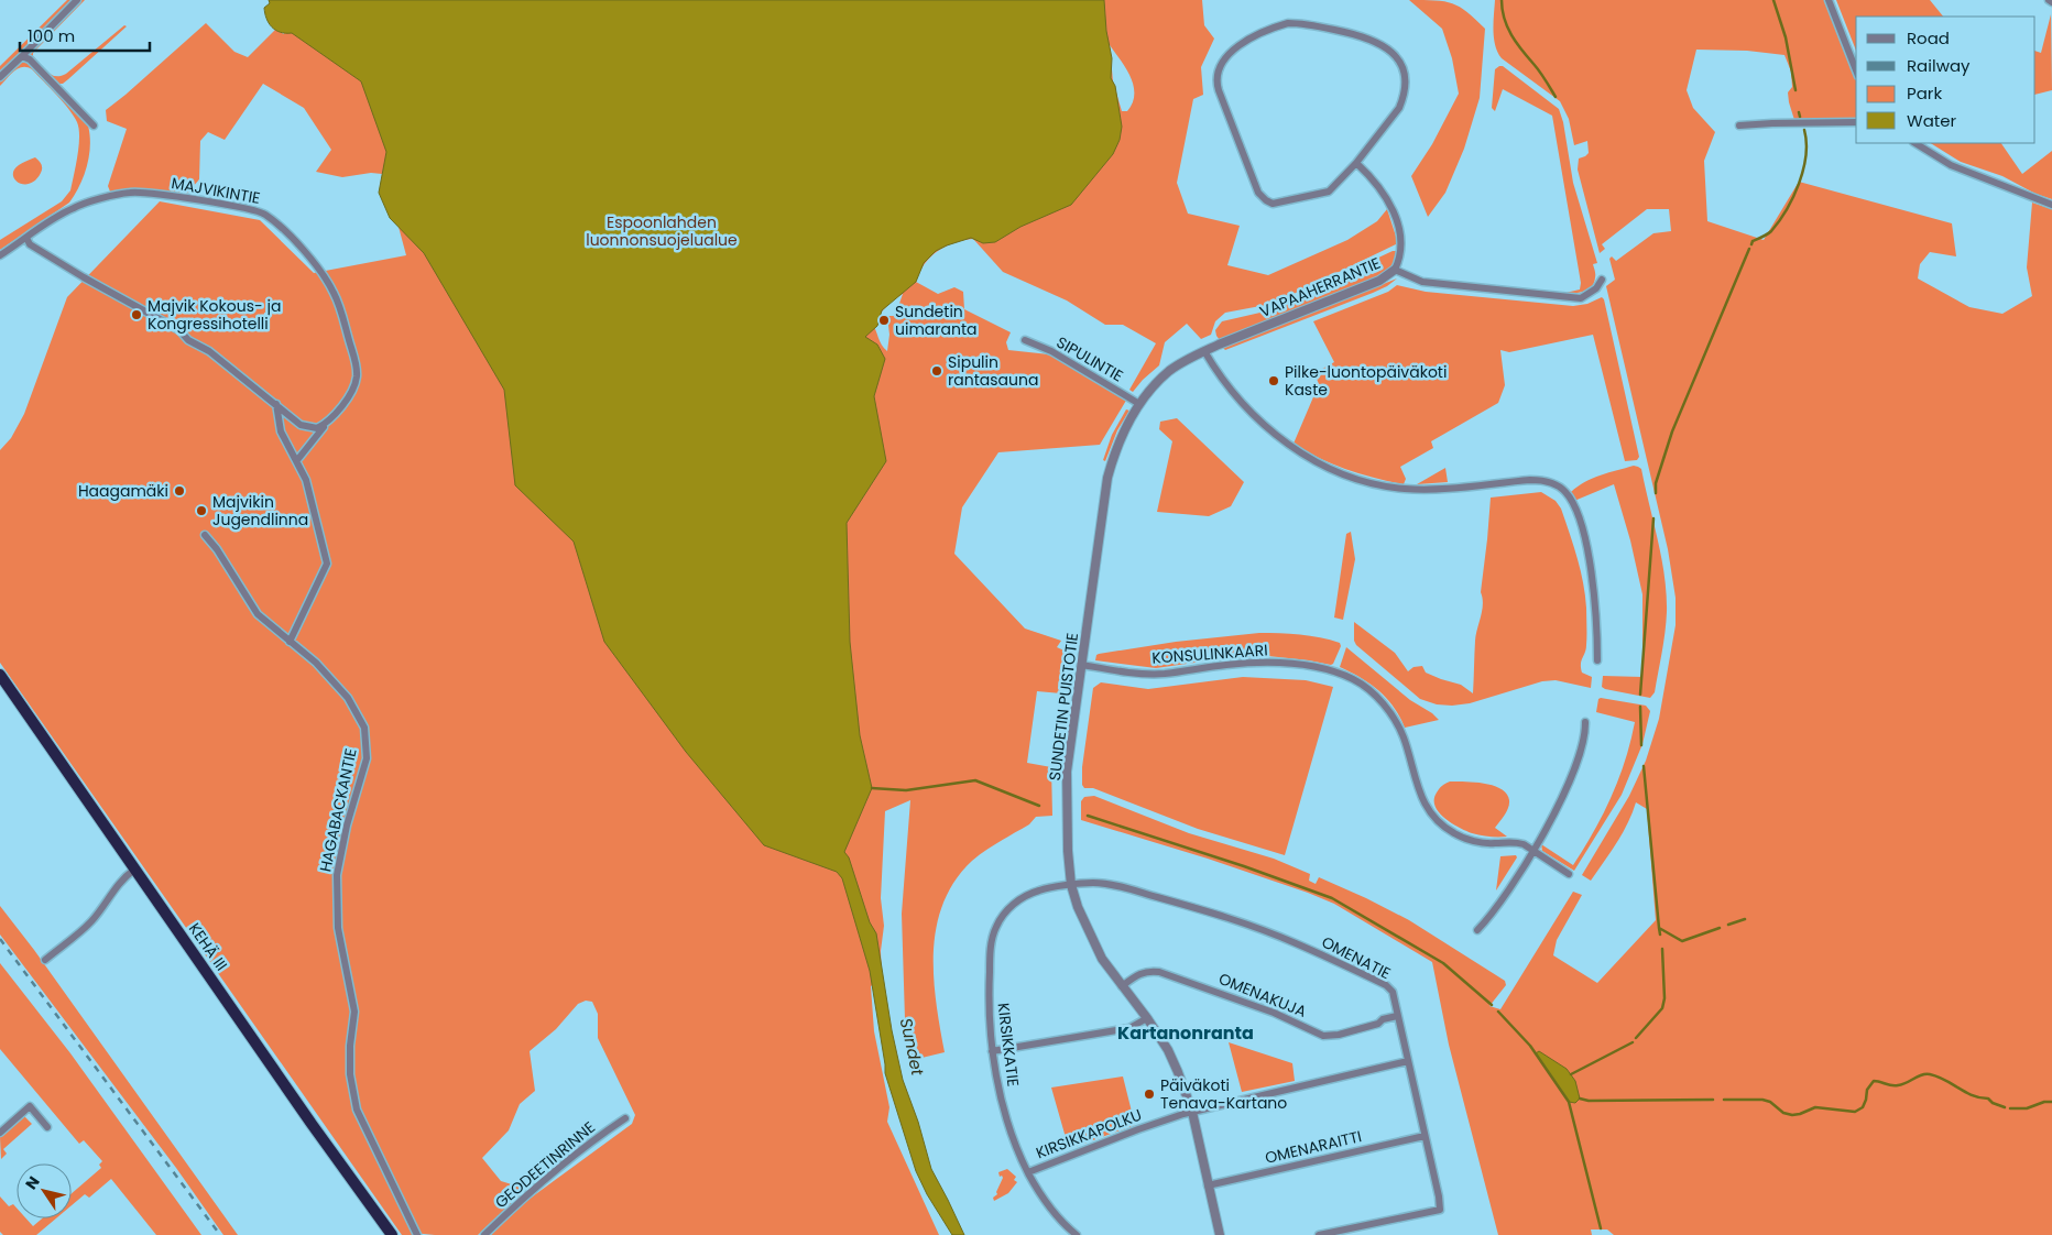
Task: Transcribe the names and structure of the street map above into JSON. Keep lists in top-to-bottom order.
{
  "streets": {
    "highway": ["KEHÄ III"],
    "street": [
      "MAJVIKINTIE",
      "VAPAAHERRANTIE",
      "SIPULINTIE",
      "KONSULINKAARI",
      "SUNDETIN PUISTOTIE",
      "HAGABACKANTIE",
      "OMENATIE",
      "OMENAKUJA",
      "KIRSIKKATIE",
      "KIRSIKKAPOLKU",
      "OMENARAITTI",
      "GEODEETINRINNE"
    ]
  },
  "crossings": [
    ["VAPAAHERRANTIE", "SUNDETIN PUISTOTIE"],
    ["SIPULINTIE", "SUNDETIN PUISTOTIE"],
    ["KONSULINKAARI", "SUNDETIN PUISTOTIE"],
    ["SUNDETIN PUISTOTIE", "OMENATIE"],
    ["SUNDETIN PUISTOTIE", "OMENAKUJA"],
    ["SUNDETIN PUISTOTIE", "KIRSIKKATIE"],
    ["SUNDETIN PUISTOTIE", "KIRSIKKAPOLKU"],
    ["SUNDETIN PUISTOTIE", "OMENARAITTI"],
    ["OMENATIE", "OMENAKUJA"],
    ["OMENATIE", "KIRSIKKATIE"],
    ["OMENATIE", "KIRSIKKAPOLKU"],
    ["OMENATIE", "OMENARAITTI"],
    ["KIRSIKKATIE", "KIRSIKKAPOLKU"]
  ],
  "districts": ["Kartanonranta"],
  "water": ["Sundet"],
  "parks": ["Espoonlahden luonnonsuojelualue"],
  "places": [
    "Majvik Kokous- ja Kongressihotelli",
    "Sundetin uimaranta",
    "Sipulin rantasauna",
    "Pilke-luontopäiväkoti Kaste",
    "Haagamäki",
    "Majvikin Jugendlinna",
    "Päiväkoti Tenava-Kartano"
  ],
  "legend": [
    "Road",
    "Railway",
    "Park",
    "Water"
  ],
  "scale_bar": "100 m",
  "north": "top left"
}
